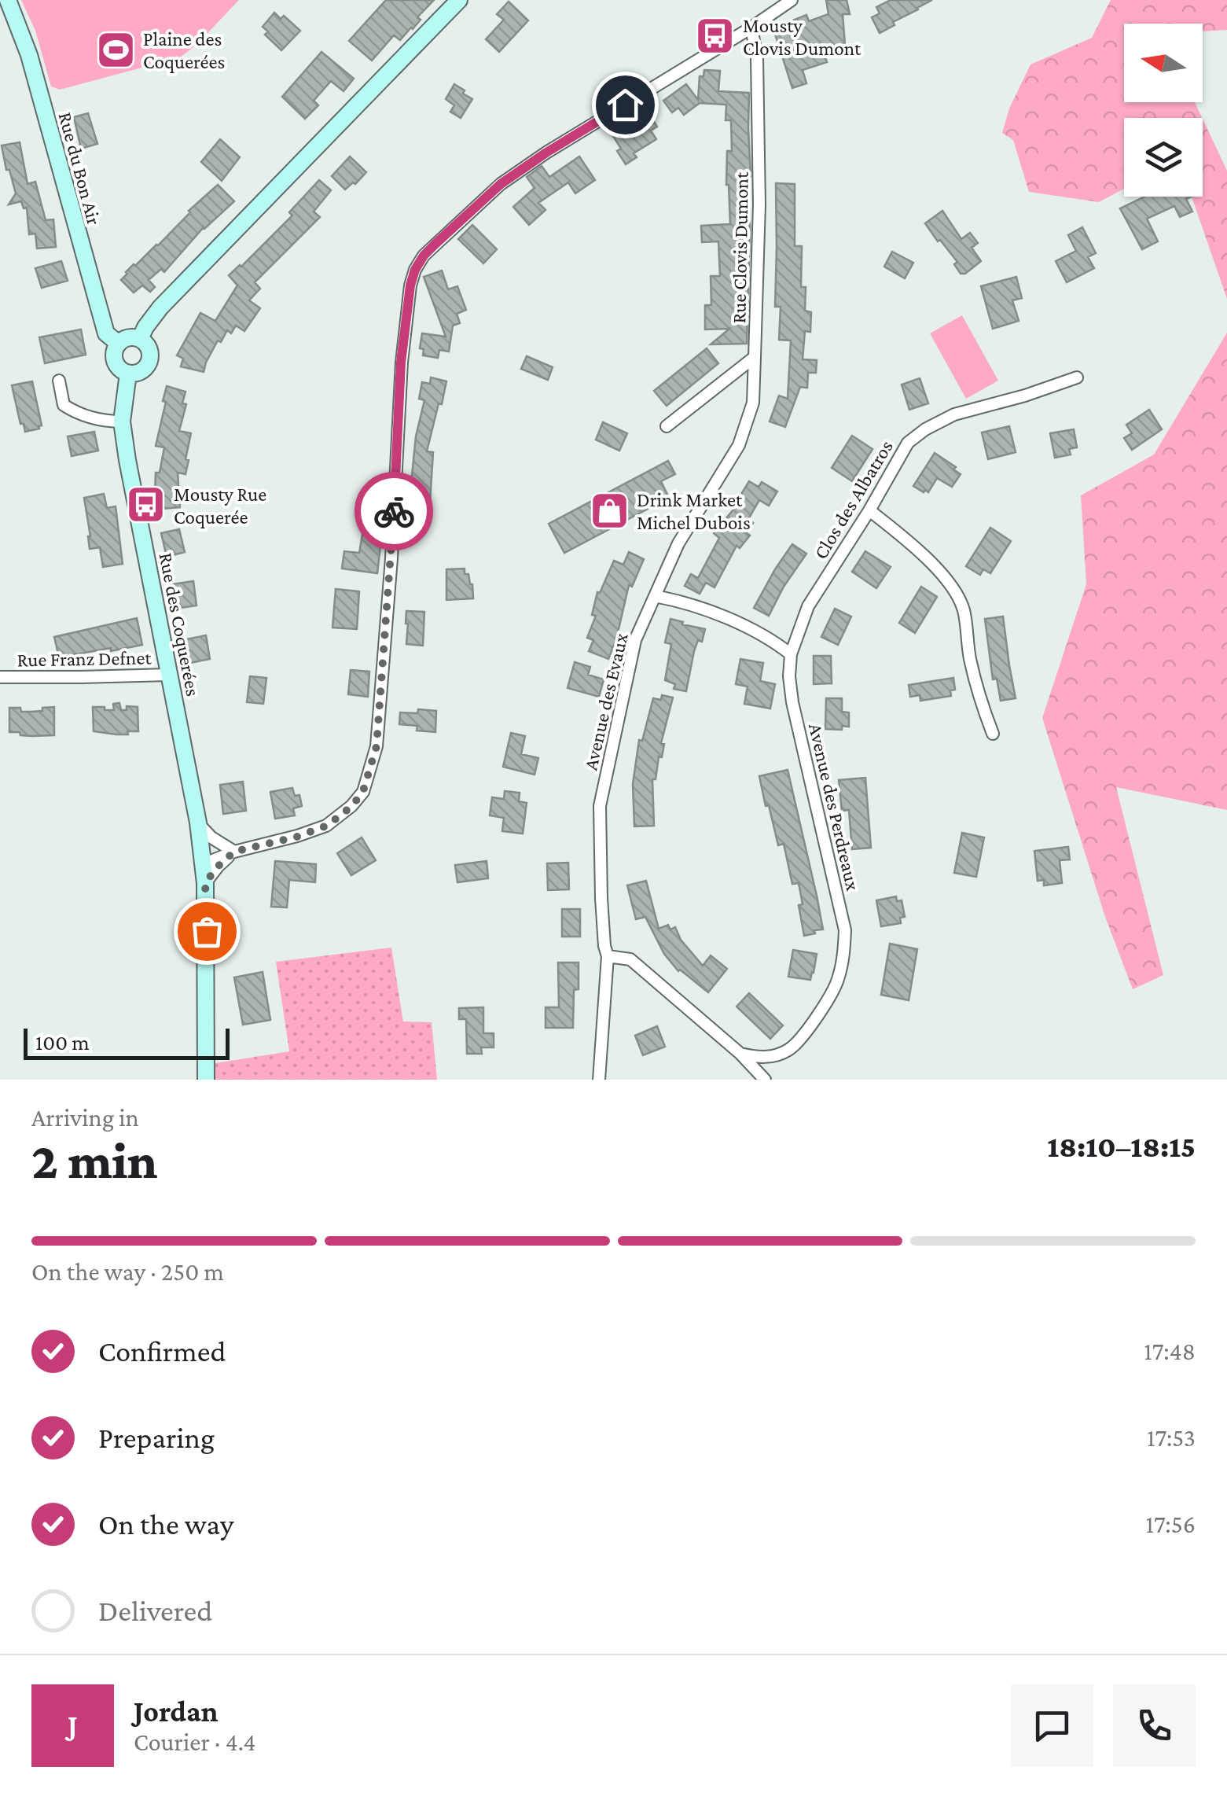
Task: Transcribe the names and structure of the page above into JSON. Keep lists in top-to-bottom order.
{
  "streets": {
    "street": [
      "Rue du Bon Air",
      "Rue Clovis Dumont",
      "Clos des Albatros",
      "Rue des Coquerées",
      "Rue Franz Defnet",
      "Avenue des Evaux",
      "Avenue des Perdreaux"
    ]
  },
  "crossings": [
    ["Rue du Bon Air", "Rue des Coquerées"],
    ["Rue Clovis Dumont", "Avenue des Evaux"],
    ["Clos des Albatros", "Avenue des Perdreaux"],
    ["Rue des Coquerées", "Rue Franz Defnet"]
  ],
  "places": {
    "bus stop": ["Mousty Clovis Dumont", "Mousty Rue Coquerée"],
    "sports": ["Plaine des Coquerées"],
    "shop": ["Drink Market Michel Dubois"]
  },
  "scale_bar": "100 m",
  "north": "left",
  "page": {
    "scale": "100 m",
    "heading": ["2 min", "Arriving in", "18:10–18:15"],
    "panel": ["Jordan", "Courier · 4.4"],
    "bar": "On the way · 250 m",
    "list": [
      ["Confirmed", "17:48"],
      ["Preparing", "17:53"],
      ["On the way", "17:56"],
      "Delivered"
    ],
    "round": "J"
  }
}
